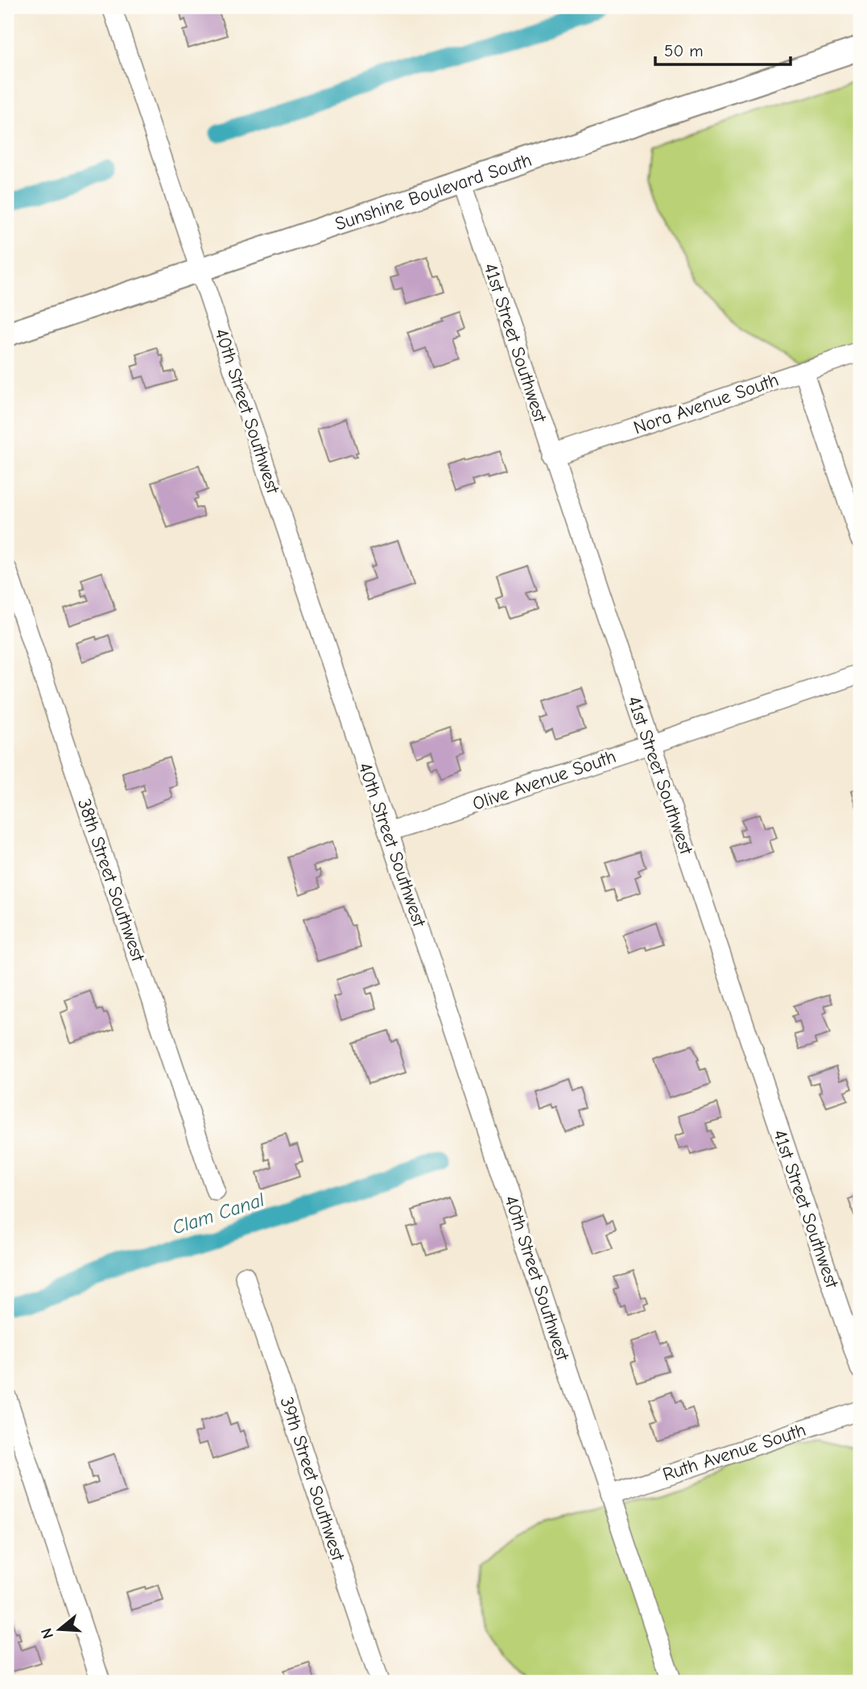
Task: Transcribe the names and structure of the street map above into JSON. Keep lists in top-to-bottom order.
{
  "streets": {
    "street": [
      "Sunshine Boulevard South",
      "41st Street Southwest",
      "Nora Avenue South",
      "40th Street Southwest",
      "Olive Avenue South",
      "38th Street Southwest",
      "Ruth Avenue South",
      "39th Street Southwest"
    ]
  },
  "crossings": [
    ["Sunshine Boulevard South", "41st Street Southwest"],
    ["Sunshine Boulevard South", "40th Street Southwest"],
    ["41st Street Southwest", "Nora Avenue South"],
    ["41st Street Southwest", "Olive Avenue South"],
    ["40th Street Southwest", "Olive Avenue South"],
    ["40th Street Southwest", "Ruth Avenue South"]
  ],
  "water": ["Clam Canal"],
  "scale_bar": "50 m",
  "north": "left"
}
